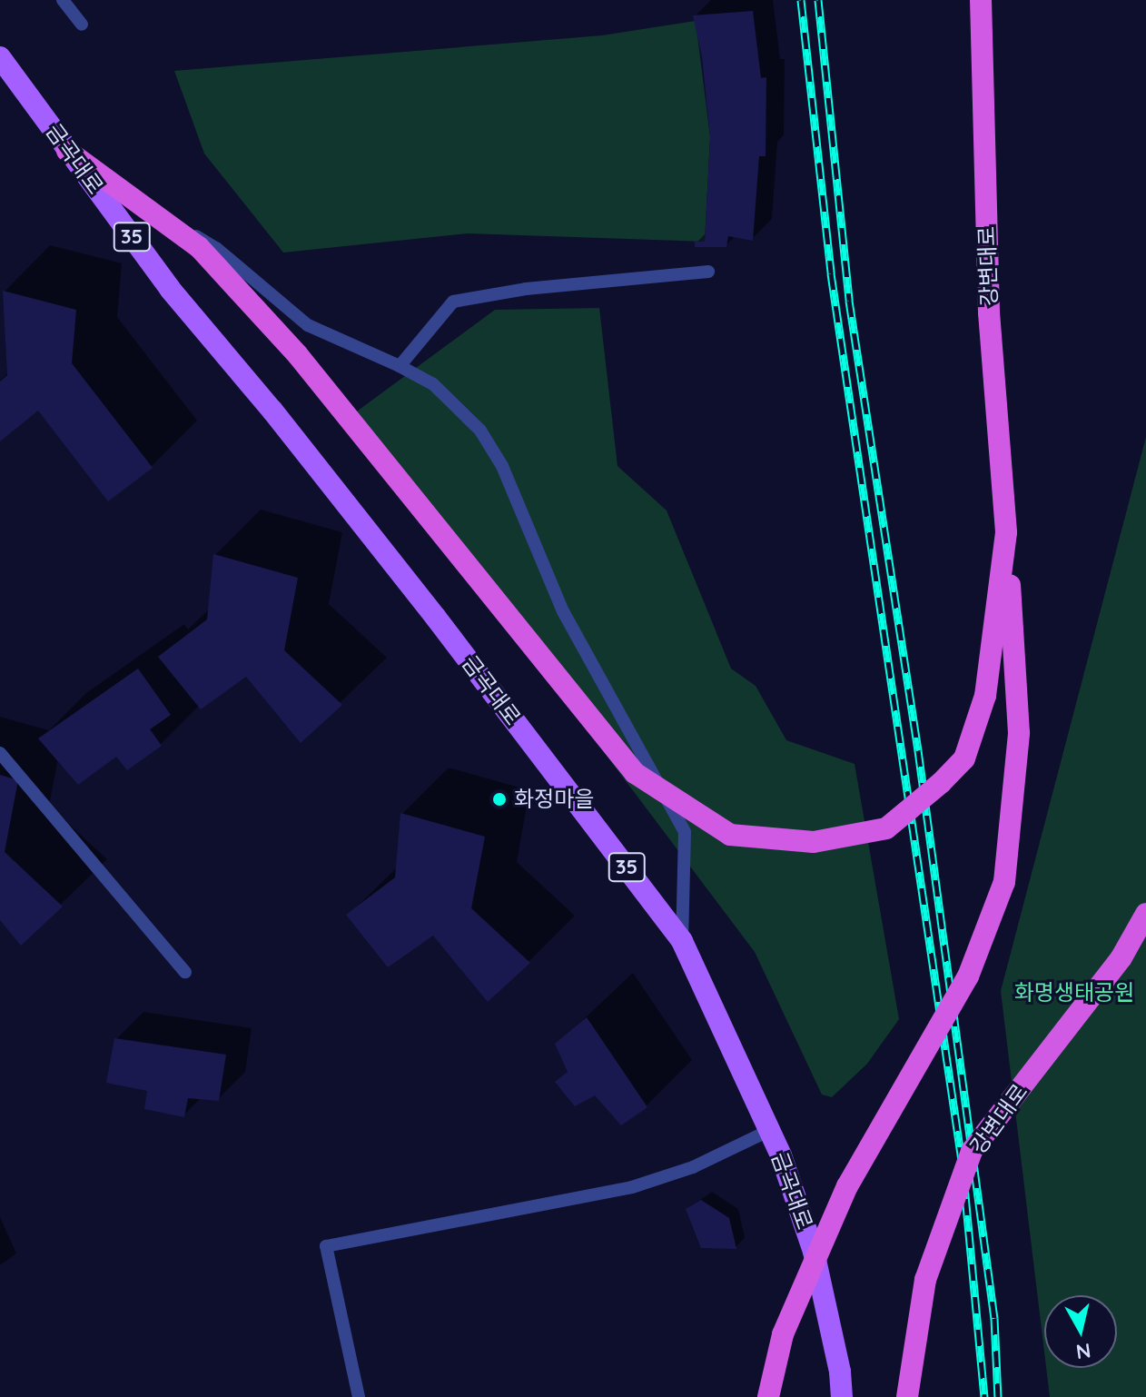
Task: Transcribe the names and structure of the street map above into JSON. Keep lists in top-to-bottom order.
{
  "streets": {
    "highway": ["강변대로"],
    "main road": ["금곡대로", "35"]
  },
  "parks": ["화명생태공원"],
  "places": ["화정마을"],
  "north": "bottom"
}
